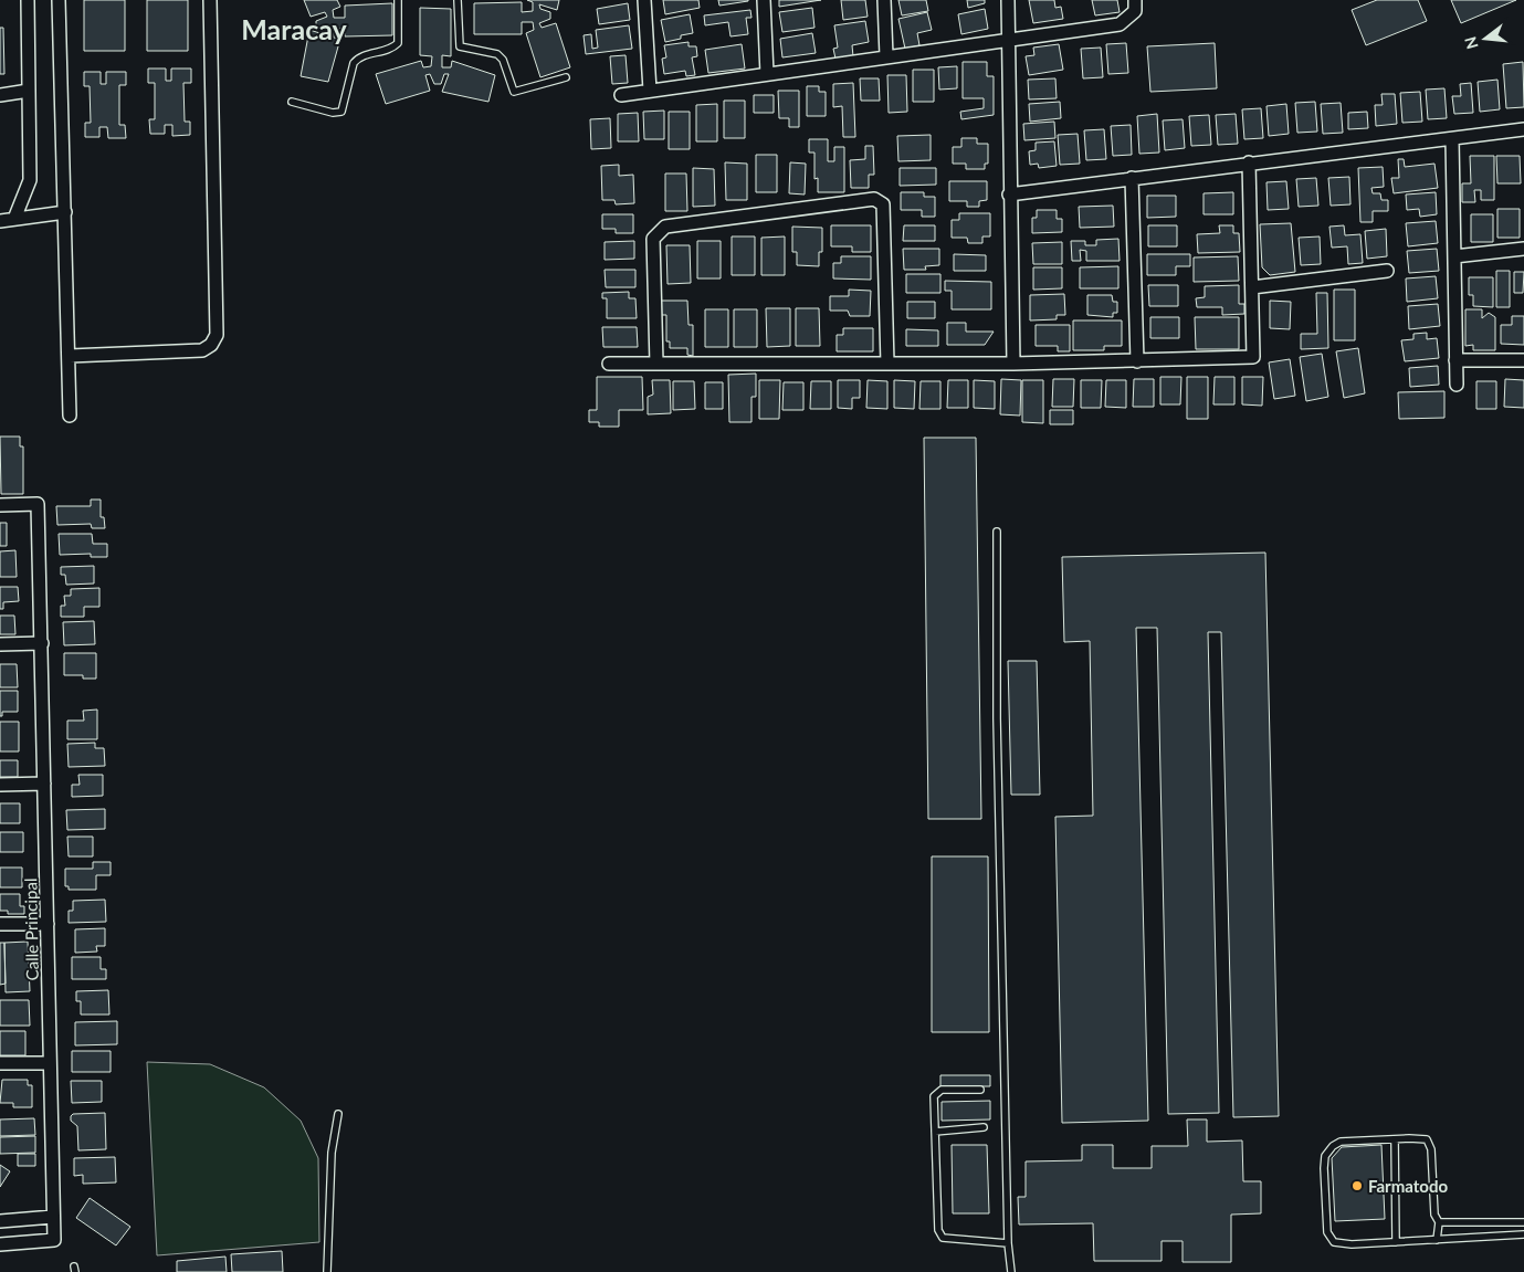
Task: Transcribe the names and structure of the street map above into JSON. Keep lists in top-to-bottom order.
{
  "streets": {
    "street": ["Calle Principal"]
  },
  "districts": ["Maracay"],
  "places": ["Farmatodo"],
  "north": "left"
}
